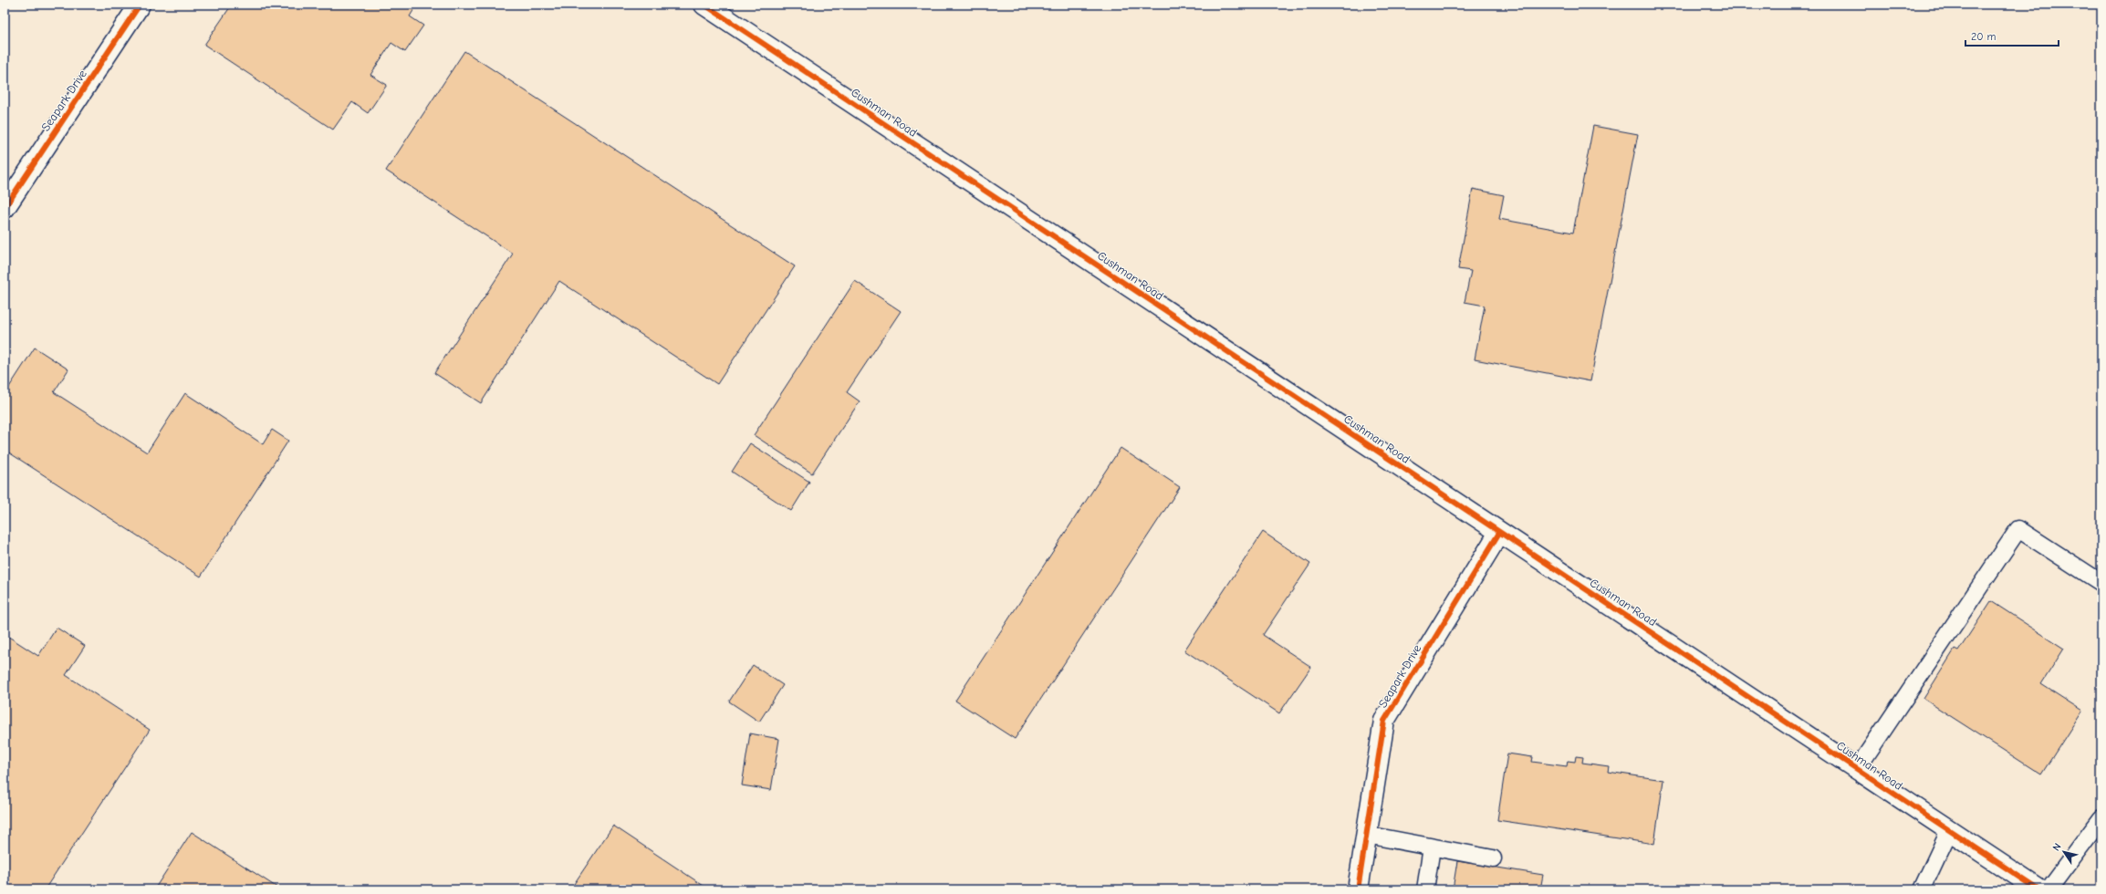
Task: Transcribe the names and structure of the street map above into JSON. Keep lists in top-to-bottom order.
{
  "streets": {
    "street": ["Seapark Drive", "Cushman Road"]
  },
  "crossings": [
    ["Seapark Drive", "Cushman Road"]
  ],
  "scale_bar": "20 m",
  "north": "top left"
}
